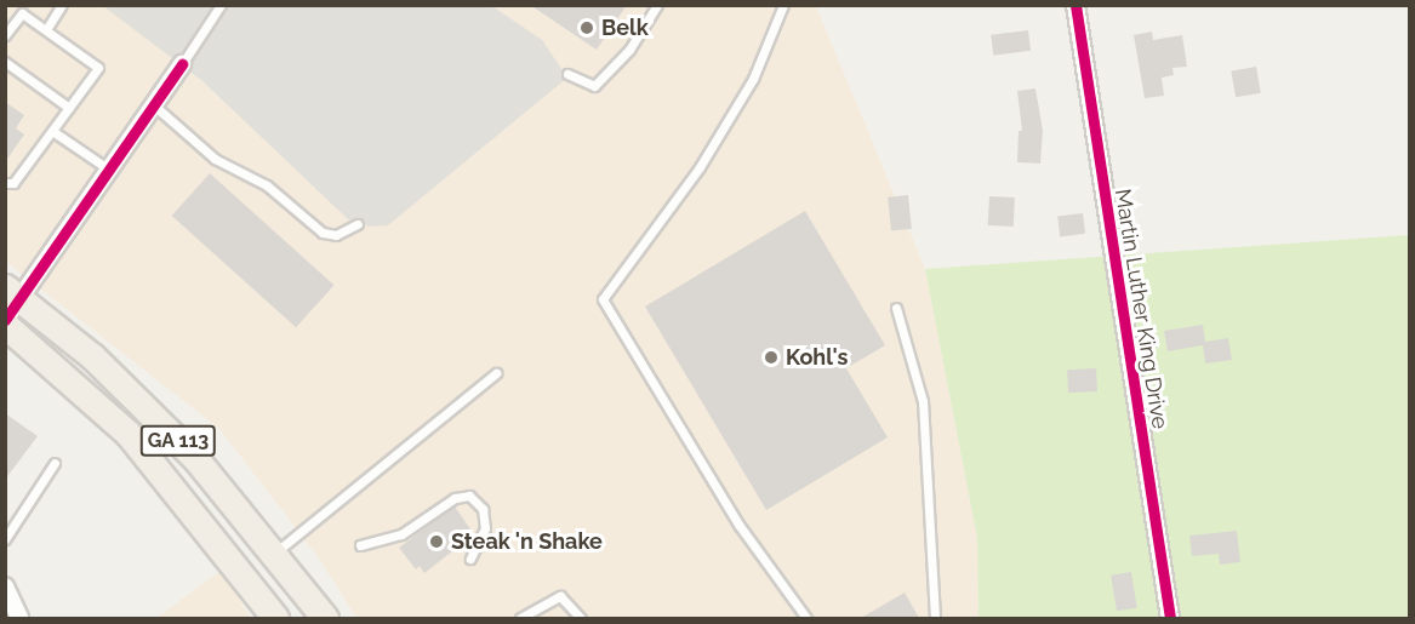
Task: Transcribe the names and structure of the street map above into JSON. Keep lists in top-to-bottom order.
{
  "streets": {
    "main road": ["GA 113"],
    "street": ["Martin Luther King Drive"]
  },
  "places": ["Belk", "Kohl's", "Steak 'n Shake"]
}
